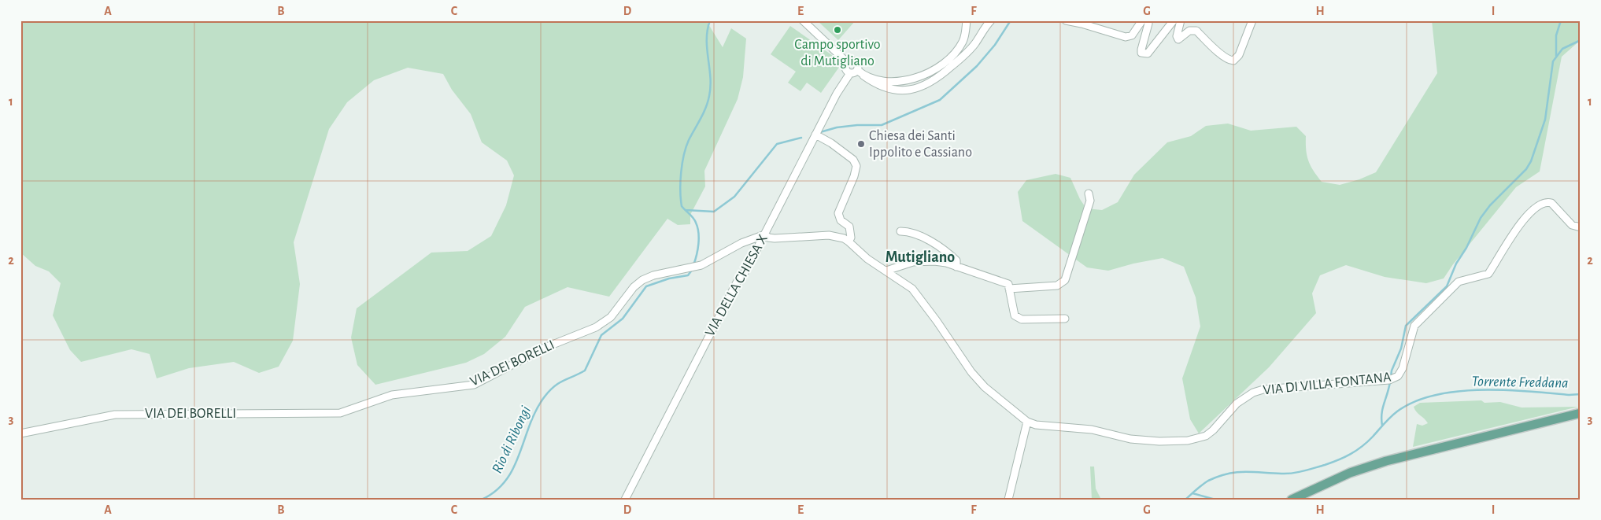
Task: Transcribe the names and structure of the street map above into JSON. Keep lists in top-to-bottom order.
{
  "streets": {
    "street": ["VIA DELLA CHIESA X", "VIA DEI BORELLI", "VIA DI VILLA FONTANA"]
  },
  "crossings": [
    ["VIA DELLA CHIESA X", "VIA DEI BORELLI"],
    ["VIA DELLA CHIESA X", "VIA DI VILLA FONTANA"],
    ["VIA DEI BORELLI", "VIA DI VILLA FONTANA"]
  ],
  "districts": ["Mutigliano"],
  "water": ["Torrente Freddana", "Rio di Ribongi"],
  "places": ["Campo sportivo di Mutigliano", "Chiesa dei Santi Ippolito e Cassiano"],
  "grid": {
    "columns": [
      "A",
      "B",
      "C",
      "D",
      "E",
      "F",
      "G",
      "H",
      "I"
    ],
    "rows": ["1", "2", "3"]
  }
}
